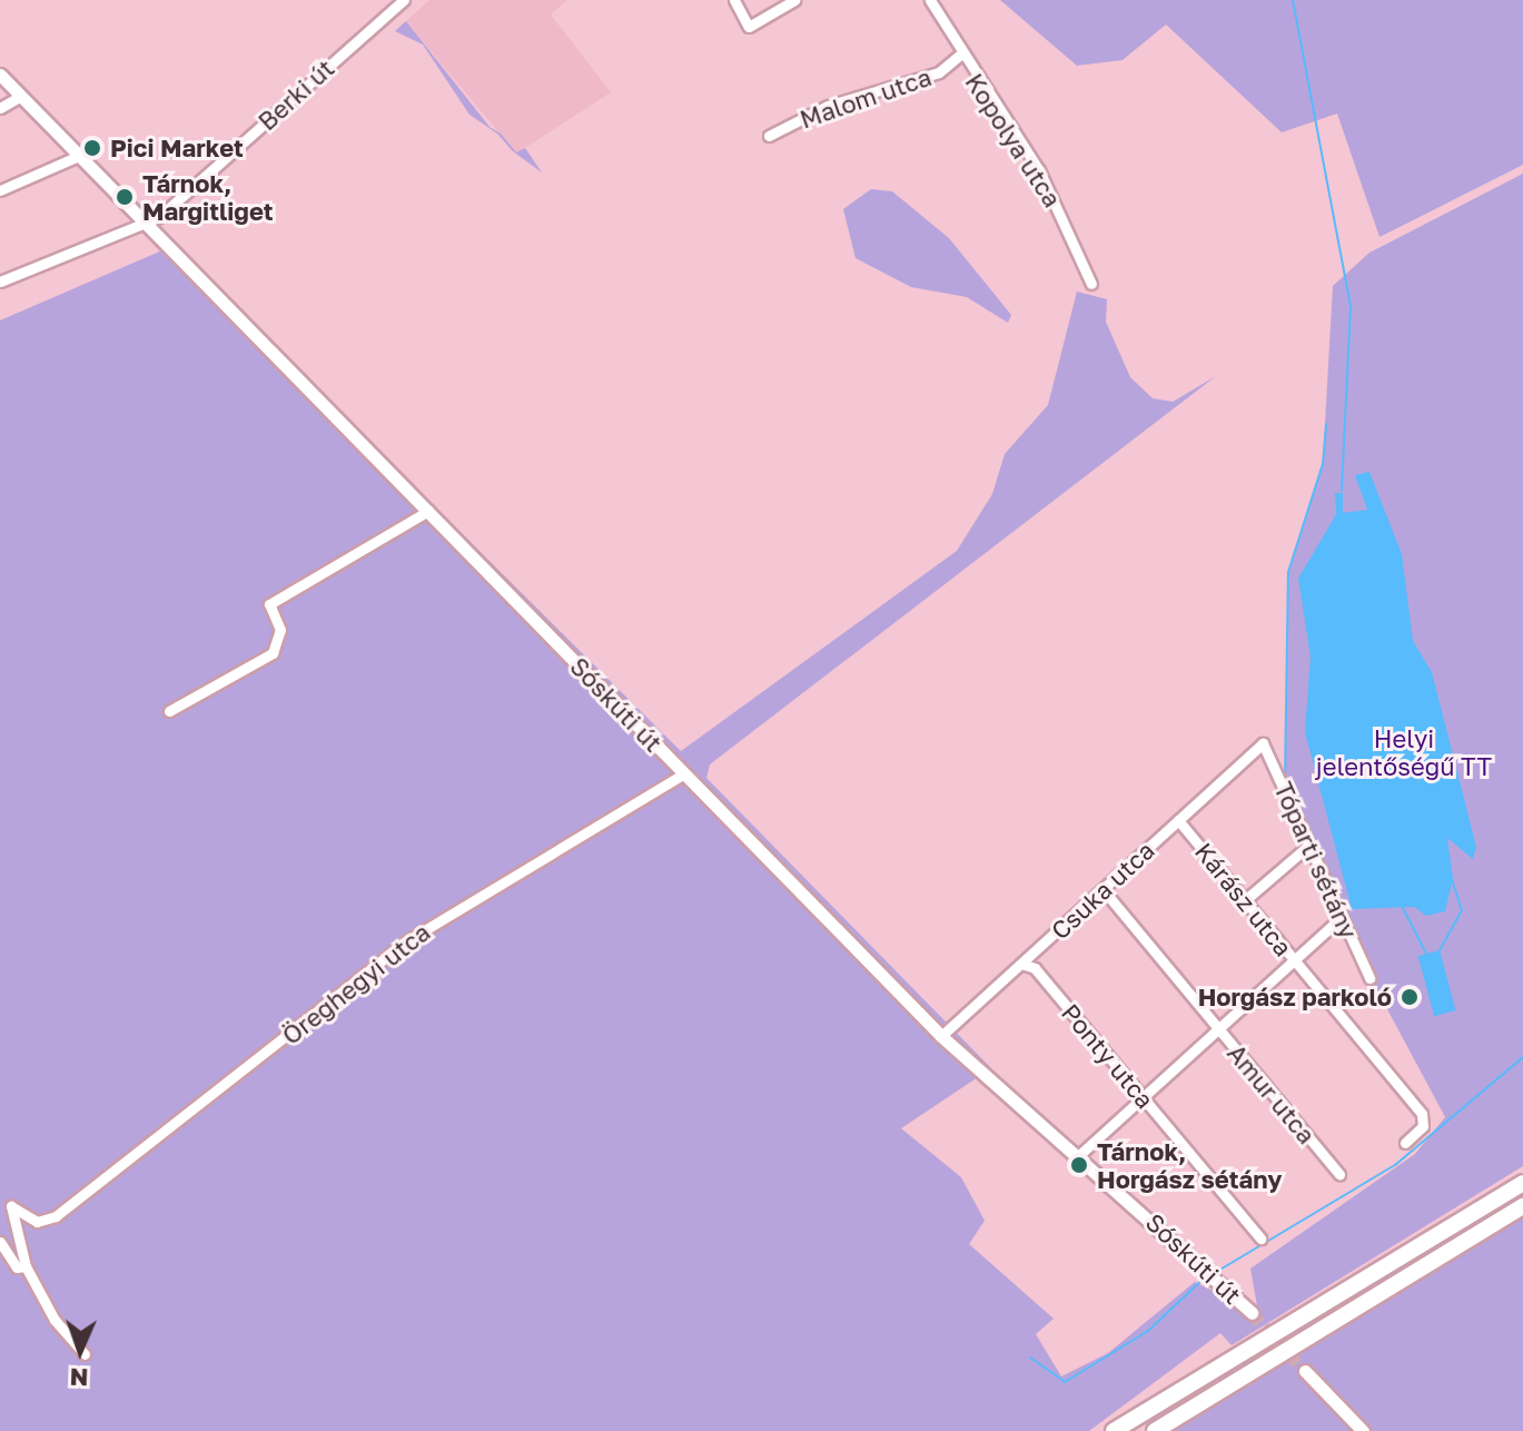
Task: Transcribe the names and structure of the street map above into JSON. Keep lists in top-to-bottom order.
{
  "streets": {
    "main road": ["Sóskúti út"],
    "street": [
      "Berki út",
      "Malom utca",
      "Kopolya utca",
      "Tóparti sétány",
      "Csuka utca",
      "Kárász utca",
      "Öreghegyi utca",
      "Ponty utca",
      "Amur utca"
    ]
  },
  "crossings": [
    ["Berki út", "Sóskúti út"],
    ["Malom utca", "Kopolya utca"],
    ["Sóskúti út", "Csuka utca"],
    ["Sóskúti út", "Öreghegyi utca"],
    ["Tóparti sétány", "Csuka utca"],
    ["Csuka utca", "Kárász utca"],
    ["Csuka utca", "Ponty utca"],
    ["Csuka utca", "Amur utca"]
  ],
  "parks": ["Helyi jelentőségű TT"],
  "places": [
    "Pici Market",
    "Tárnok, Margitliget",
    "Horgász parkoló",
    "Tárnok, Horgász sétány"
  ],
  "north": "bottom"
}
